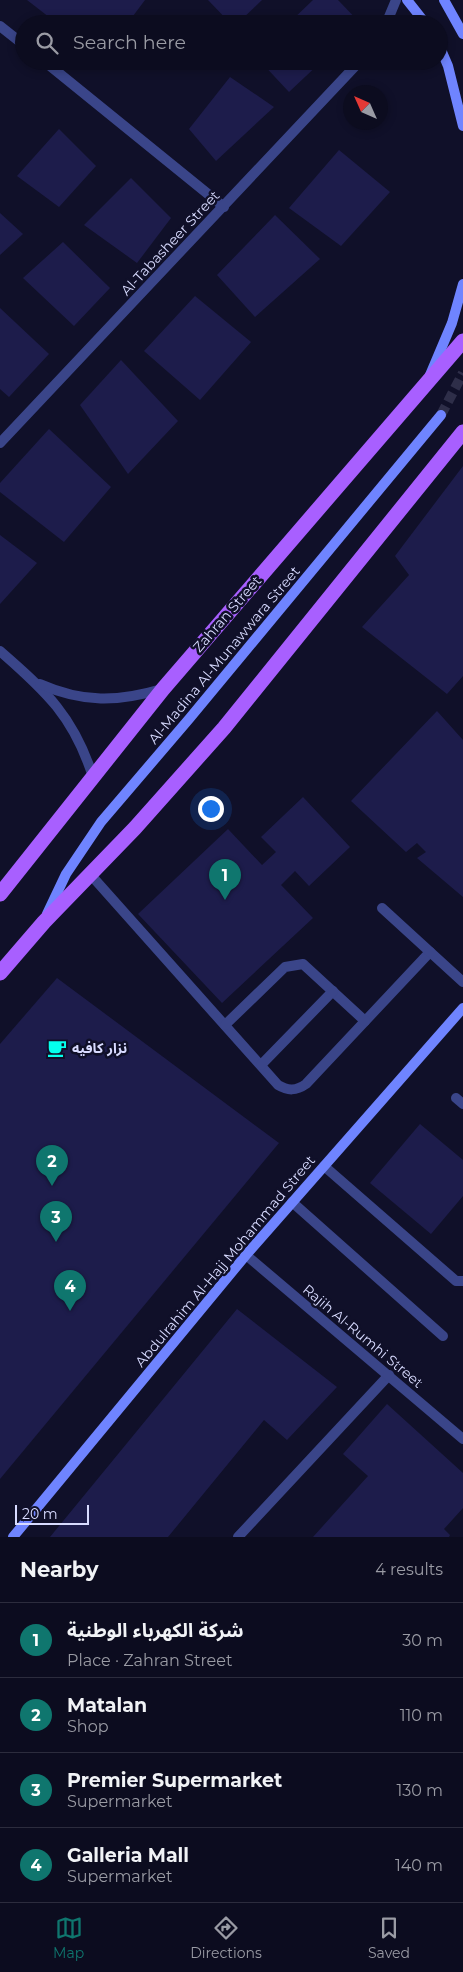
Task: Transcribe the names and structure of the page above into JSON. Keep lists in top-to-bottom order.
{
  "streets": {
    "main road": ["Zahran Street", "Al-Madina Al-Munawwara Street", "Abdulrahim Al-Hajj Mohammad Street"],
    "street": ["Al-Tabasheer Street", "Rajih Al-Rumhi Street"]
  },
  "crossings": [
    ["Abdulrahim Al-Hajj Mohammad Street", "Rajih Al-Rumhi Street"]
  ],
  "places": {
    "cafe": ["نزار كافيه"]
  },
  "scale_bar": "20 m",
  "north": "top left",
  "page": {
    "search": "Search here",
    "pins": [
      "1",
      "2",
      "3",
      "4"
    ],
    "scale": "20 m",
    "heading": ["Nearby", "4 results"],
    "list": [
      {
        "mark": "1",
        "name": "شركة الكهرباء الوطنية",
        "note": "Place · Zahran Street",
        "value": "30 m"
      },
      {
        "mark": "2",
        "name": "Matalan",
        "note": "Shop",
        "value": "110 m"
      },
      {
        "mark": "3",
        "name": "Premier Supermarket",
        "note": "Supermarket",
        "value": "130 m"
      },
      {
        "mark": "4",
        "name": "Galleria Mall",
        "note": "Supermarket",
        "value": "140 m"
      }
    ],
    "nav": ["Map", "Directions", "Saved"]
  }
}
